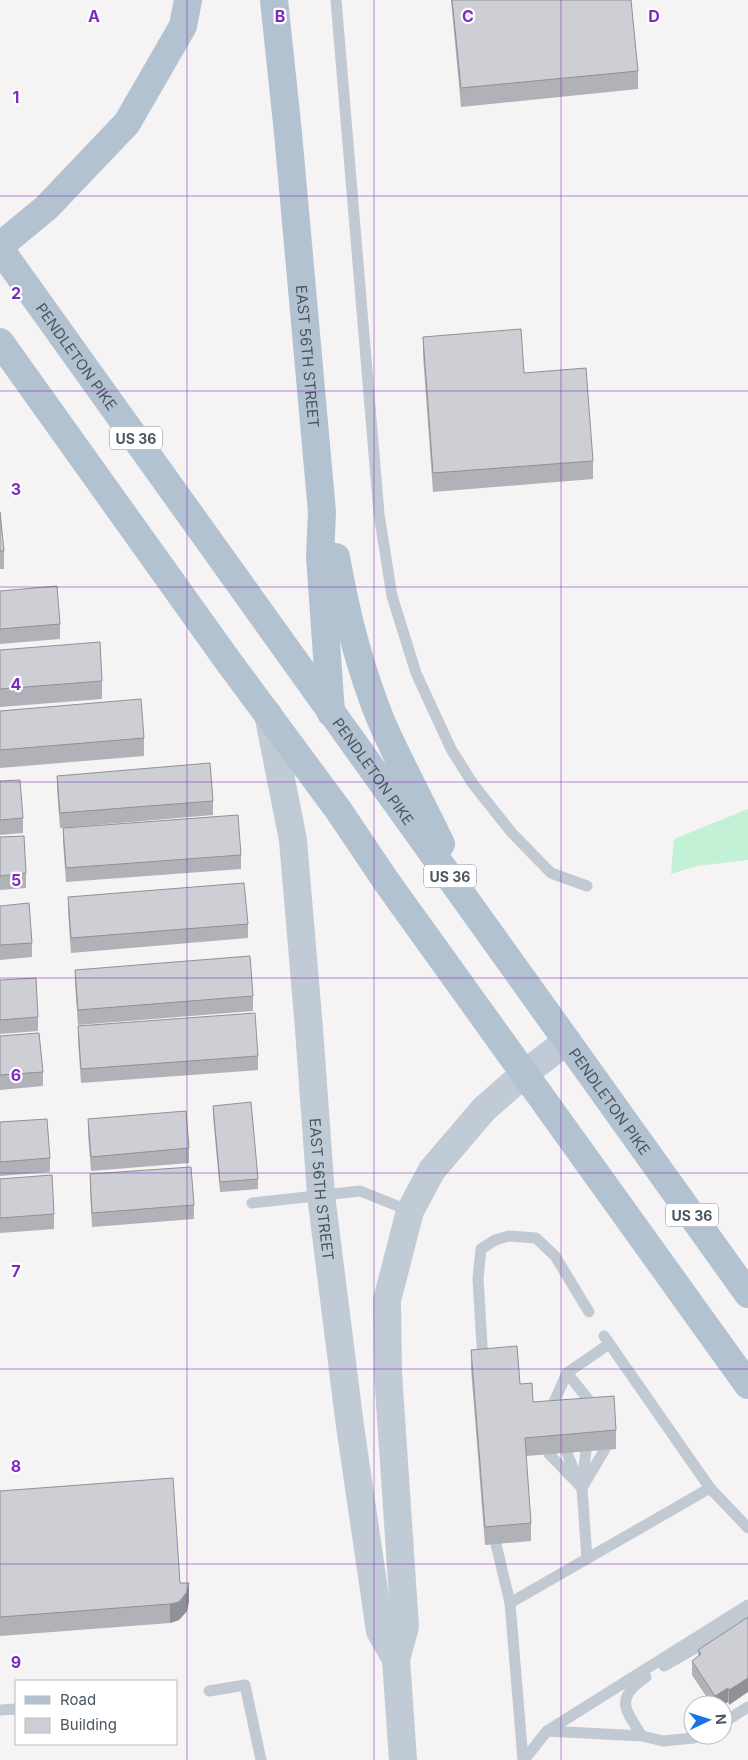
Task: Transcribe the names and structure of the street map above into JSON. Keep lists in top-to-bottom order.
{
  "streets": {
    "main road": ["PENDLETON PIKE", "EAST 56TH STREET", "US 36"]
  },
  "crossings": [
    ["PENDLETON PIKE", "EAST 56TH STREET"]
  ],
  "legend": ["Road", "Building"],
  "north": "right",
  "grid": {
    "columns": [
      "A",
      "B",
      "C",
      "D"
    ],
    "rows": [
      "1",
      "2",
      "3",
      "4",
      "5",
      "6",
      "7",
      "8",
      "9"
    ]
  }
}
